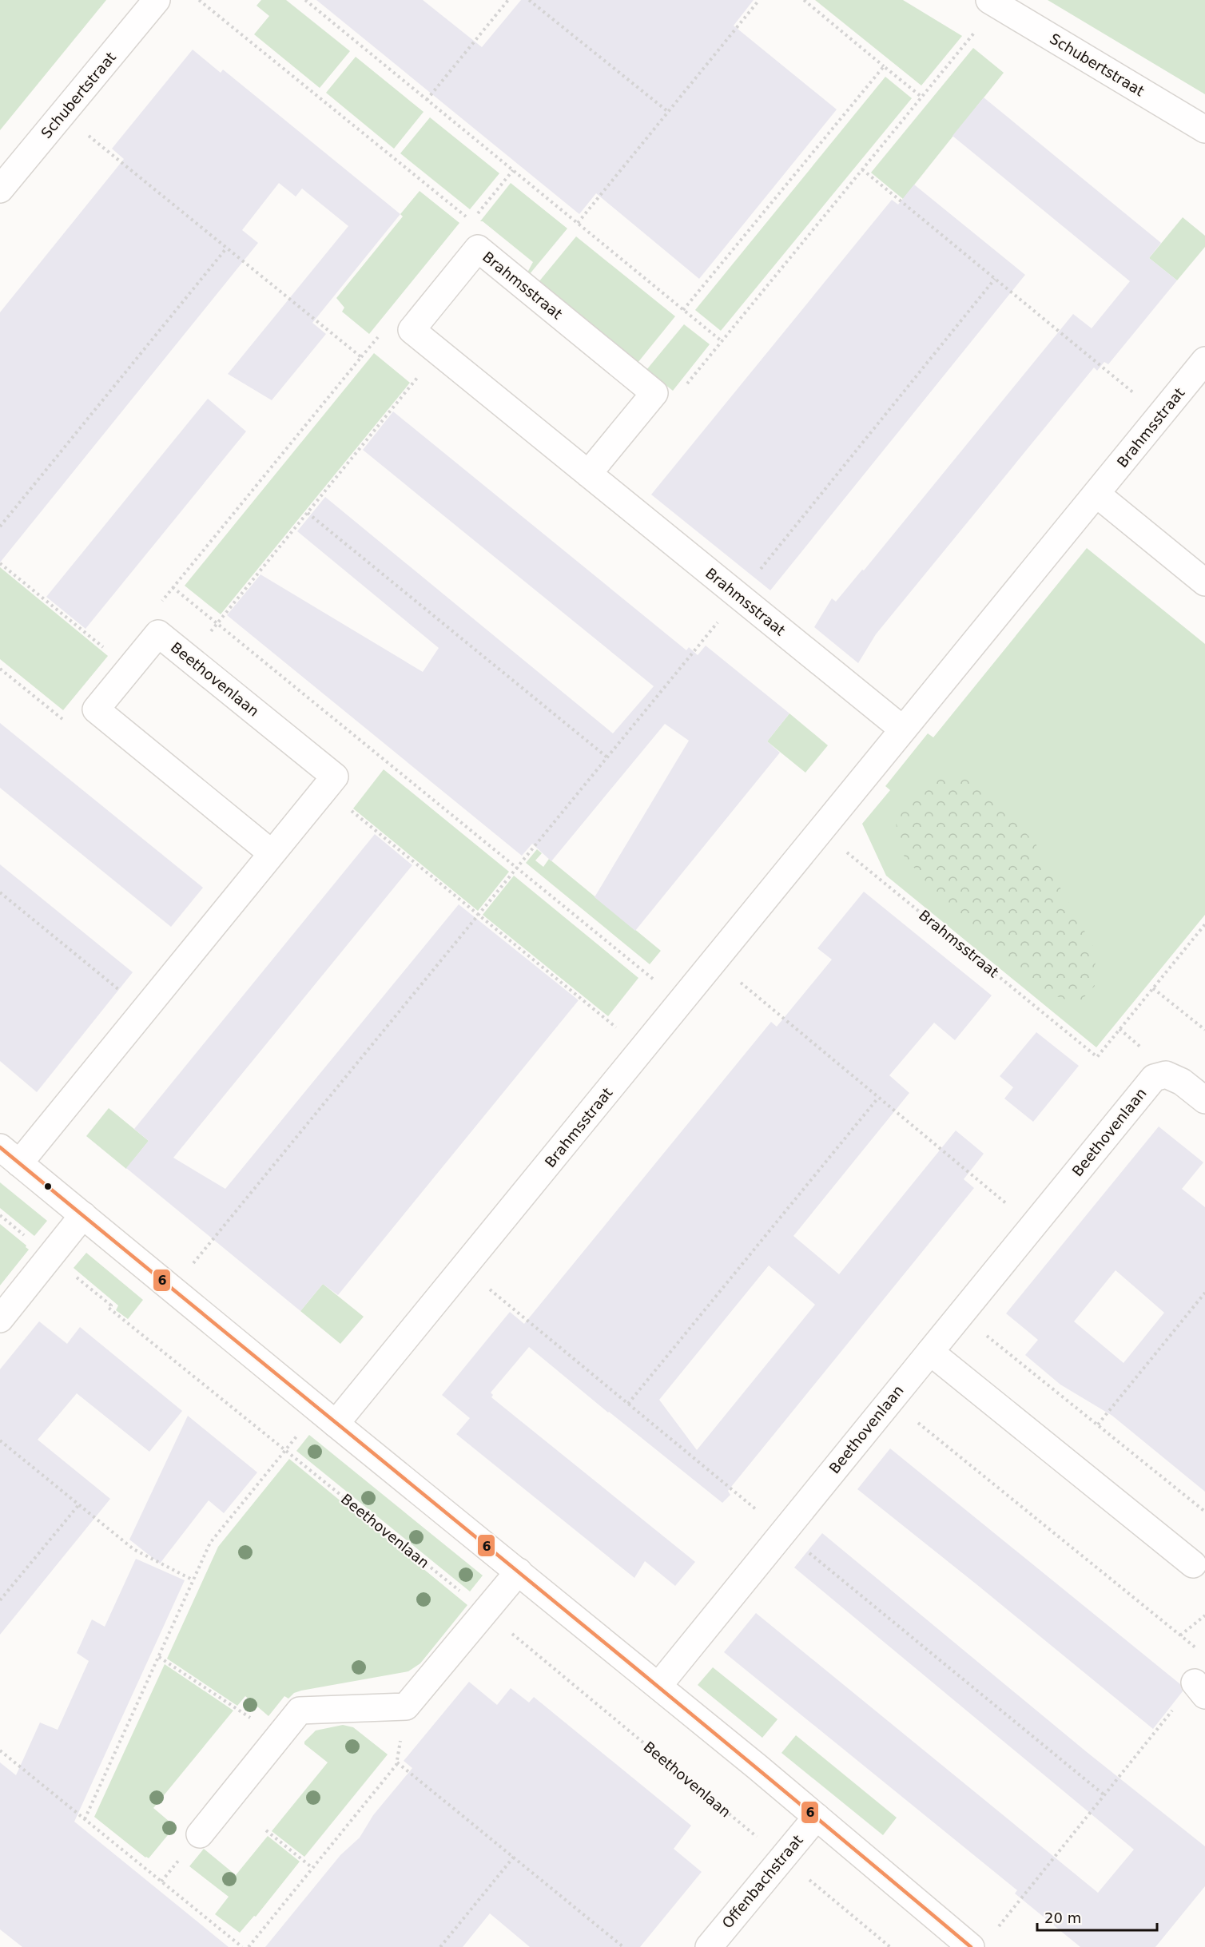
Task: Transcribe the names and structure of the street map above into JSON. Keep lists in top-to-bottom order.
{
  "streets": {
    "street": [
      "Schubertstraat",
      "Brahmsstraat",
      "Beethovenlaan",
      "Offenbachstraat"
    ]
  },
  "crossings": [
    ["Brahmsstraat", "Beethovenlaan"],
    ["Beethovenlaan", "Offenbachstraat"]
  ],
  "lines": ["transit line 6"],
  "scale_bar": "20 m"
}
